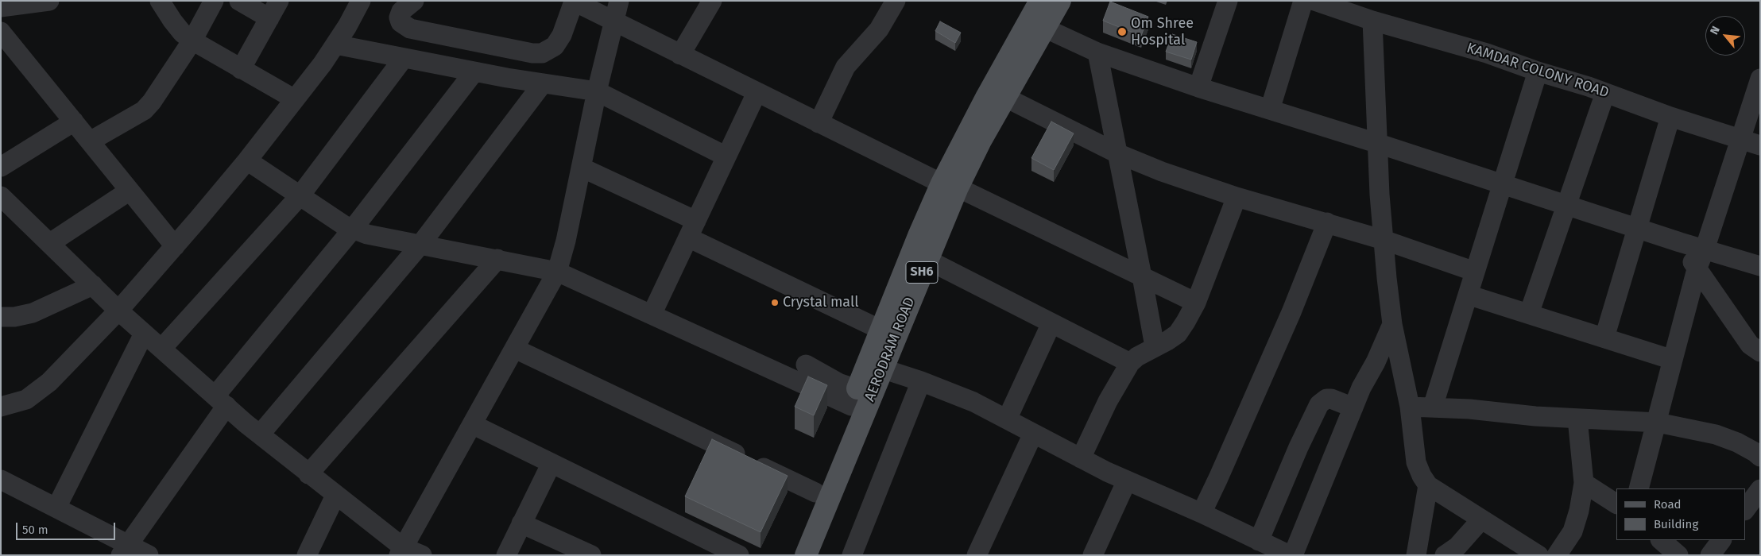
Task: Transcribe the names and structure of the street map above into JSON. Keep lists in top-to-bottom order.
{
  "streets": {
    "main road": ["SH6", "AERODRAM ROAD"],
    "street": ["KAMDAR COLONY ROAD"]
  },
  "places": ["Om Shree Hospital", "Crystal mall"],
  "legend": ["Road", "Building"],
  "scale_bar": "50 m",
  "north": "top left"
}
